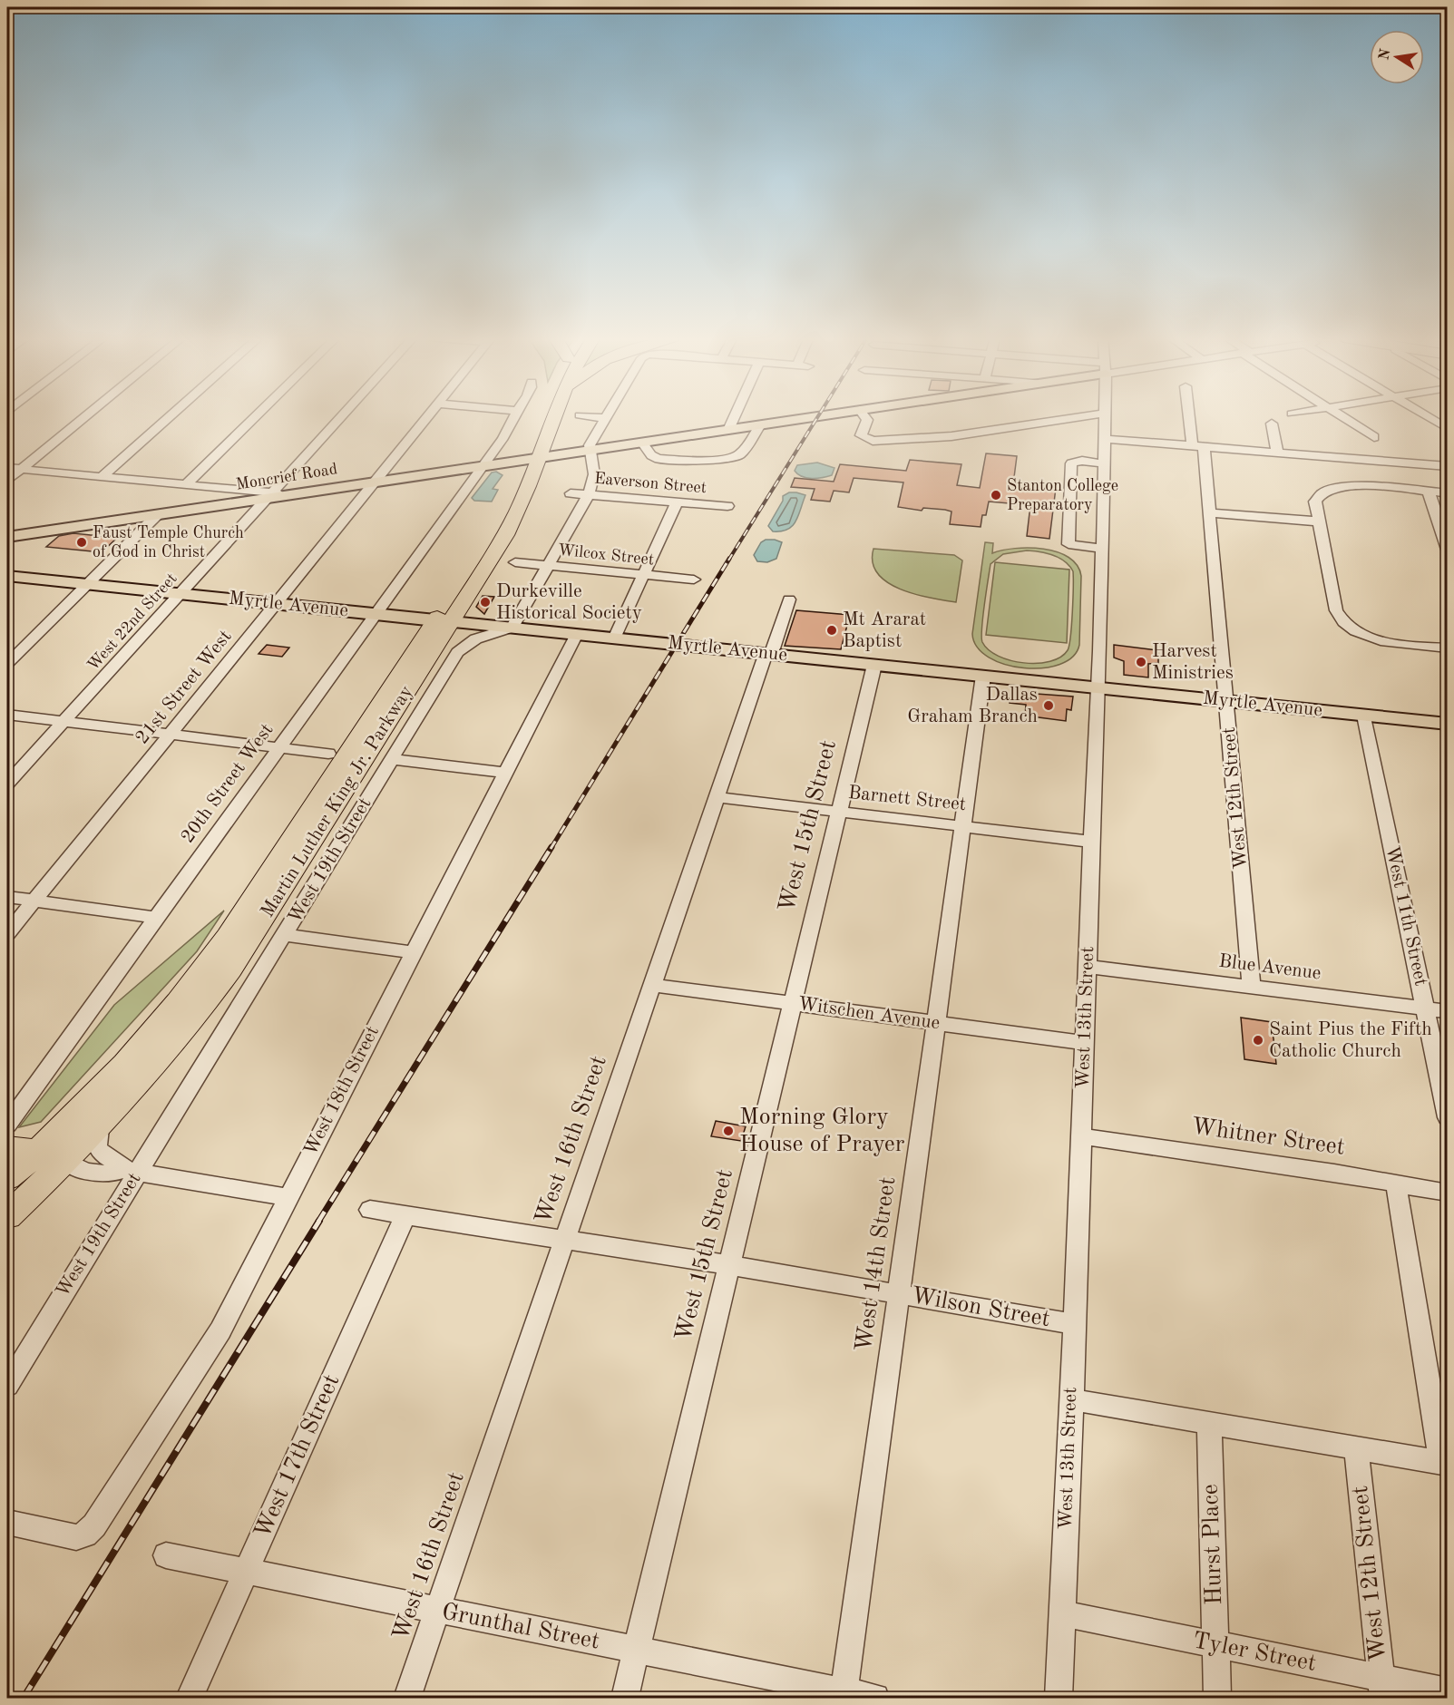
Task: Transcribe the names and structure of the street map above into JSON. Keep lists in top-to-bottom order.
{
  "streets": {
    "highway": ["Martin Luther King Jr. Parkway"],
    "main road": ["Moncrief Road", "Myrtle Avenue"],
    "street": [
      "Eaverson Street",
      "Wilcox Street",
      "West 22nd Street",
      "21st Street West",
      "20th Street West",
      "West 12th Street",
      "Barnett Street",
      "West 15th Street",
      "West 19th Street",
      "West 11th Street",
      "Blue Avenue",
      "Witschen Avenue",
      "West 13th Street",
      "West 18th Street",
      "Whitner Street",
      "West 16th Street",
      "West 14th Street",
      "Wilson Street",
      "West 17th Street",
      "Hurst Place",
      "Grunthal Street",
      "Tyler Street"
    ]
  },
  "crossings": [
    ["Moncrief Road", "West 22nd Street"],
    ["Moncrief Road", "21st Street West"],
    ["Moncrief Road", "20th Street West"],
    ["Moncrief Road", "Martin Luther King Jr. Parkway"],
    ["Myrtle Avenue", "West 22nd Street"],
    ["Myrtle Avenue", "21st Street West"],
    ["Myrtle Avenue", "20th Street West"],
    ["Myrtle Avenue", "West 12th Street"],
    ["Myrtle Avenue", "Martin Luther King Jr. Parkway"],
    ["Myrtle Avenue", "West 15th Street"],
    ["Myrtle Avenue", "West 19th Street"],
    ["Myrtle Avenue", "West 11th Street"],
    ["Myrtle Avenue", "West 13th Street"],
    ["Myrtle Avenue", "West 18th Street"],
    ["Myrtle Avenue", "West 16th Street"],
    ["Myrtle Avenue", "West 14th Street"],
    ["West 12th Street", "Blue Avenue"],
    ["West 12th Street", "Tyler Street"],
    ["Barnett Street", "West 15th Street"],
    ["Barnett Street", "West 13th Street"],
    ["Barnett Street", "West 16th Street"],
    ["Barnett Street", "West 14th Street"],
    ["West 15th Street", "Witschen Avenue"],
    ["West 15th Street", "Wilson Street"],
    ["West 15th Street", "Grunthal Street"],
    ["West 11th Street", "Blue Avenue"],
    ["Blue Avenue", "West 13th Street"],
    ["Witschen Avenue", "West 13th Street"],
    ["Witschen Avenue", "West 16th Street"],
    ["Witschen Avenue", "West 14th Street"],
    ["West 13th Street", "Whitner Street"],
    ["West 13th Street", "Wilson Street"],
    ["West 13th Street", "Tyler Street"],
    ["West 16th Street", "Wilson Street"],
    ["West 16th Street", "Grunthal Street"],
    ["West 14th Street", "Wilson Street"],
    ["West 14th Street", "Grunthal Street"],
    ["Wilson Street", "West 17th Street"],
    ["West 17th Street", "Grunthal Street"],
    ["Hurst Place", "Tyler Street"]
  ],
  "places": [
    "Stanton College Preparatory",
    "Faust Temple Church of God in Christ",
    "Durkeville Historical Society",
    "Mt Ararat Baptist",
    "Harvest Ministries",
    "Dallas Graham Branch",
    "Saint Pius the Fifth Catholic Church",
    "Morning Glory House of Prayer"
  ],
  "north": "left"
}
